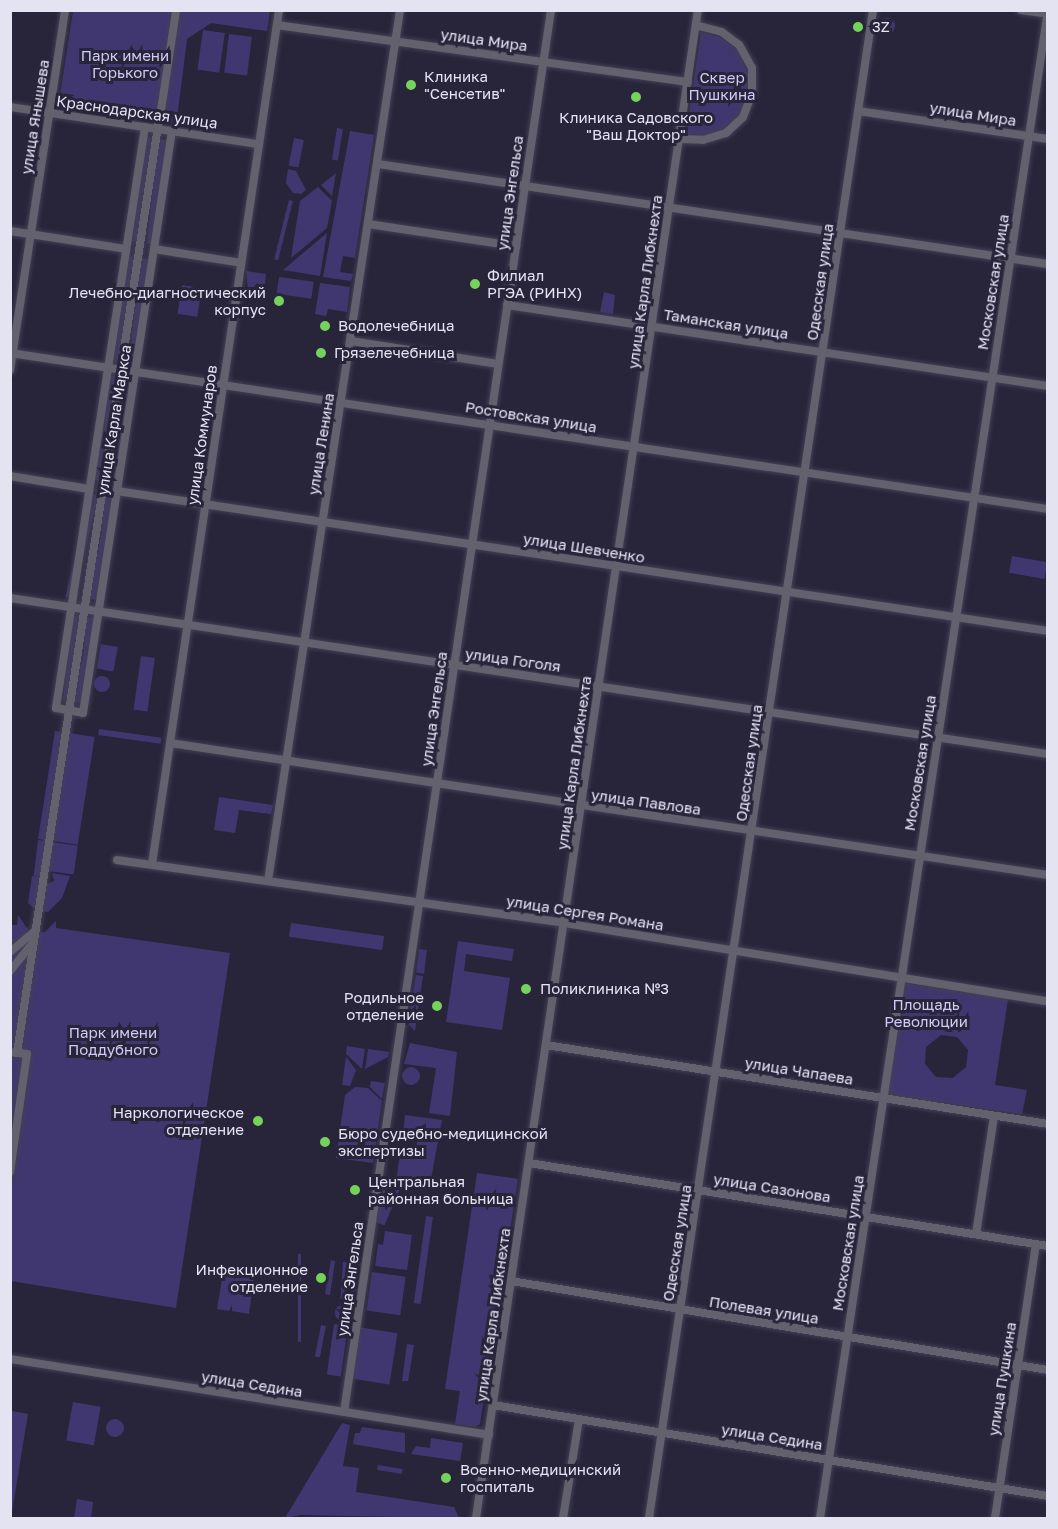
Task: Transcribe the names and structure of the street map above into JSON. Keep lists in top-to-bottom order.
{
  "streets": {
    "street": [
      "улица Мира",
      "Краснодарская улица",
      "улица Янышева",
      "улица Энгельса",
      "улица Карла Либкнехта",
      "Одесская улица",
      "Московская улица",
      "Таманская улица",
      "Ростовская улица",
      "улица Карла Маркса",
      "улица Коммунаров",
      "улица Ленина",
      "улица Шевченко",
      "улица Гоголя",
      "улица Павлова",
      "улица Сергея Романа",
      "улица Чапаева",
      "улица Сазонова",
      "Полевая улица",
      "улица Пушкина",
      "улица Седина"
    ]
  },
  "crossings": [
    ["улица Мира", "улица Энгельса"],
    ["улица Мира", "улица Карла Либкнехта"],
    ["улица Мира", "Одесская улица"],
    ["улица Мира", "Московская улица"],
    ["улица Мира", "улица Коммунаров"],
    ["улица Мира", "улица Ленина"],
    ["Краснодарская улица", "улица Янышева"],
    ["Краснодарская улица", "улица Карла Маркса"],
    ["Краснодарская улица", "улица Коммунаров"],
    ["улица Янышева", "Ростовская улица"],
    ["улица Энгельса", "Таманская улица"],
    ["улица Энгельса", "Ростовская улица"],
    ["улица Энгельса", "улица Шевченко"],
    ["улица Энгельса", "улица Гоголя"],
    ["улица Энгельса", "улица Павлова"],
    ["улица Энгельса", "улица Сергея Романа"],
    ["улица Энгельса", "улица Седина"],
    ["улица Карла Либкнехта", "Таманская улица"],
    ["улица Карла Либкнехта", "Ростовская улица"],
    ["улица Карла Либкнехта", "улица Шевченко"],
    ["улица Карла Либкнехта", "улица Гоголя"],
    ["улица Карла Либкнехта", "улица Павлова"],
    ["улица Карла Либкнехта", "улица Сергея Романа"],
    ["улица Карла Либкнехта", "улица Чапаева"],
    ["улица Карла Либкнехта", "улица Сазонова"],
    ["улица Карла Либкнехта", "Полевая улица"],
    ["улица Карла Либкнехта", "улица Седина"],
    ["Одесская улица", "Таманская улица"],
    ["Одесская улица", "Ростовская улица"],
    ["Одесская улица", "улица Шевченко"],
    ["Одесская улица", "улица Гоголя"],
    ["Одесская улица", "улица Павлова"],
    ["Одесская улица", "улица Сергея Романа"],
    ["Одесская улица", "улица Чапаева"],
    ["Одесская улица", "улица Сазонова"],
    ["Одесская улица", "Полевая улица"],
    ["Одесская улица", "улица Седина"],
    ["Московская улица", "Таманская улица"],
    ["Московская улица", "Ростовская улица"],
    ["Московская улица", "улица Шевченко"],
    ["Московская улица", "улица Гоголя"],
    ["Московская улица", "улица Павлова"],
    ["Московская улица", "улица Сергея Романа"],
    ["Московская улица", "улица Чапаева"],
    ["Московская улица", "улица Сазонова"],
    ["Московская улица", "Полевая улица"],
    ["Московская улица", "улица Седина"],
    ["Ростовская улица", "улица Карла Маркса"],
    ["Ростовская улица", "улица Коммунаров"],
    ["Ростовская улица", "улица Ленина"],
    ["улица Карла Маркса", "улица Шевченко"],
    ["улица Карла Маркса", "улица Гоголя"],
    ["улица Коммунаров", "улица Шевченко"],
    ["улица Коммунаров", "улица Гоголя"],
    ["улица Коммунаров", "улица Павлова"],
    ["улица Коммунаров", "улица Сергея Романа"],
    ["улица Ленина", "улица Шевченко"],
    ["улица Ленина", "улица Гоголя"],
    ["улица Ленина", "улица Павлова"],
    ["улица Ленина", "улица Сергея Романа"],
    ["улица Сазонова", "улица Пушкина"],
    ["Полевая улица", "улица Пушкина"],
    ["улица Пушкина", "улица Седина"]
  ],
  "parks": [
    "Парк имени Горького",
    "Сквер Пушкина",
    "Площадь Революции",
    "Парк имени Поддубного"
  ],
  "places": [
    "3Z",
    "Клиника \"Сенсетив\"",
    "Клиника Садовского \"Ваш Доктор\"",
    "Филиал РГЭА (РИНХ)",
    "Лечебно-диагностический корпус",
    "Водолечебница",
    "Грязелечебница",
    "Поликлиника №3",
    "Родильное отделение",
    "Наркологическое отделение",
    "Бюро судебно-медицинской экспертизы",
    "Центральная районная больница",
    "Инфекционное отделение",
    "Военно-медицинский госпиталь"
  ]
}
